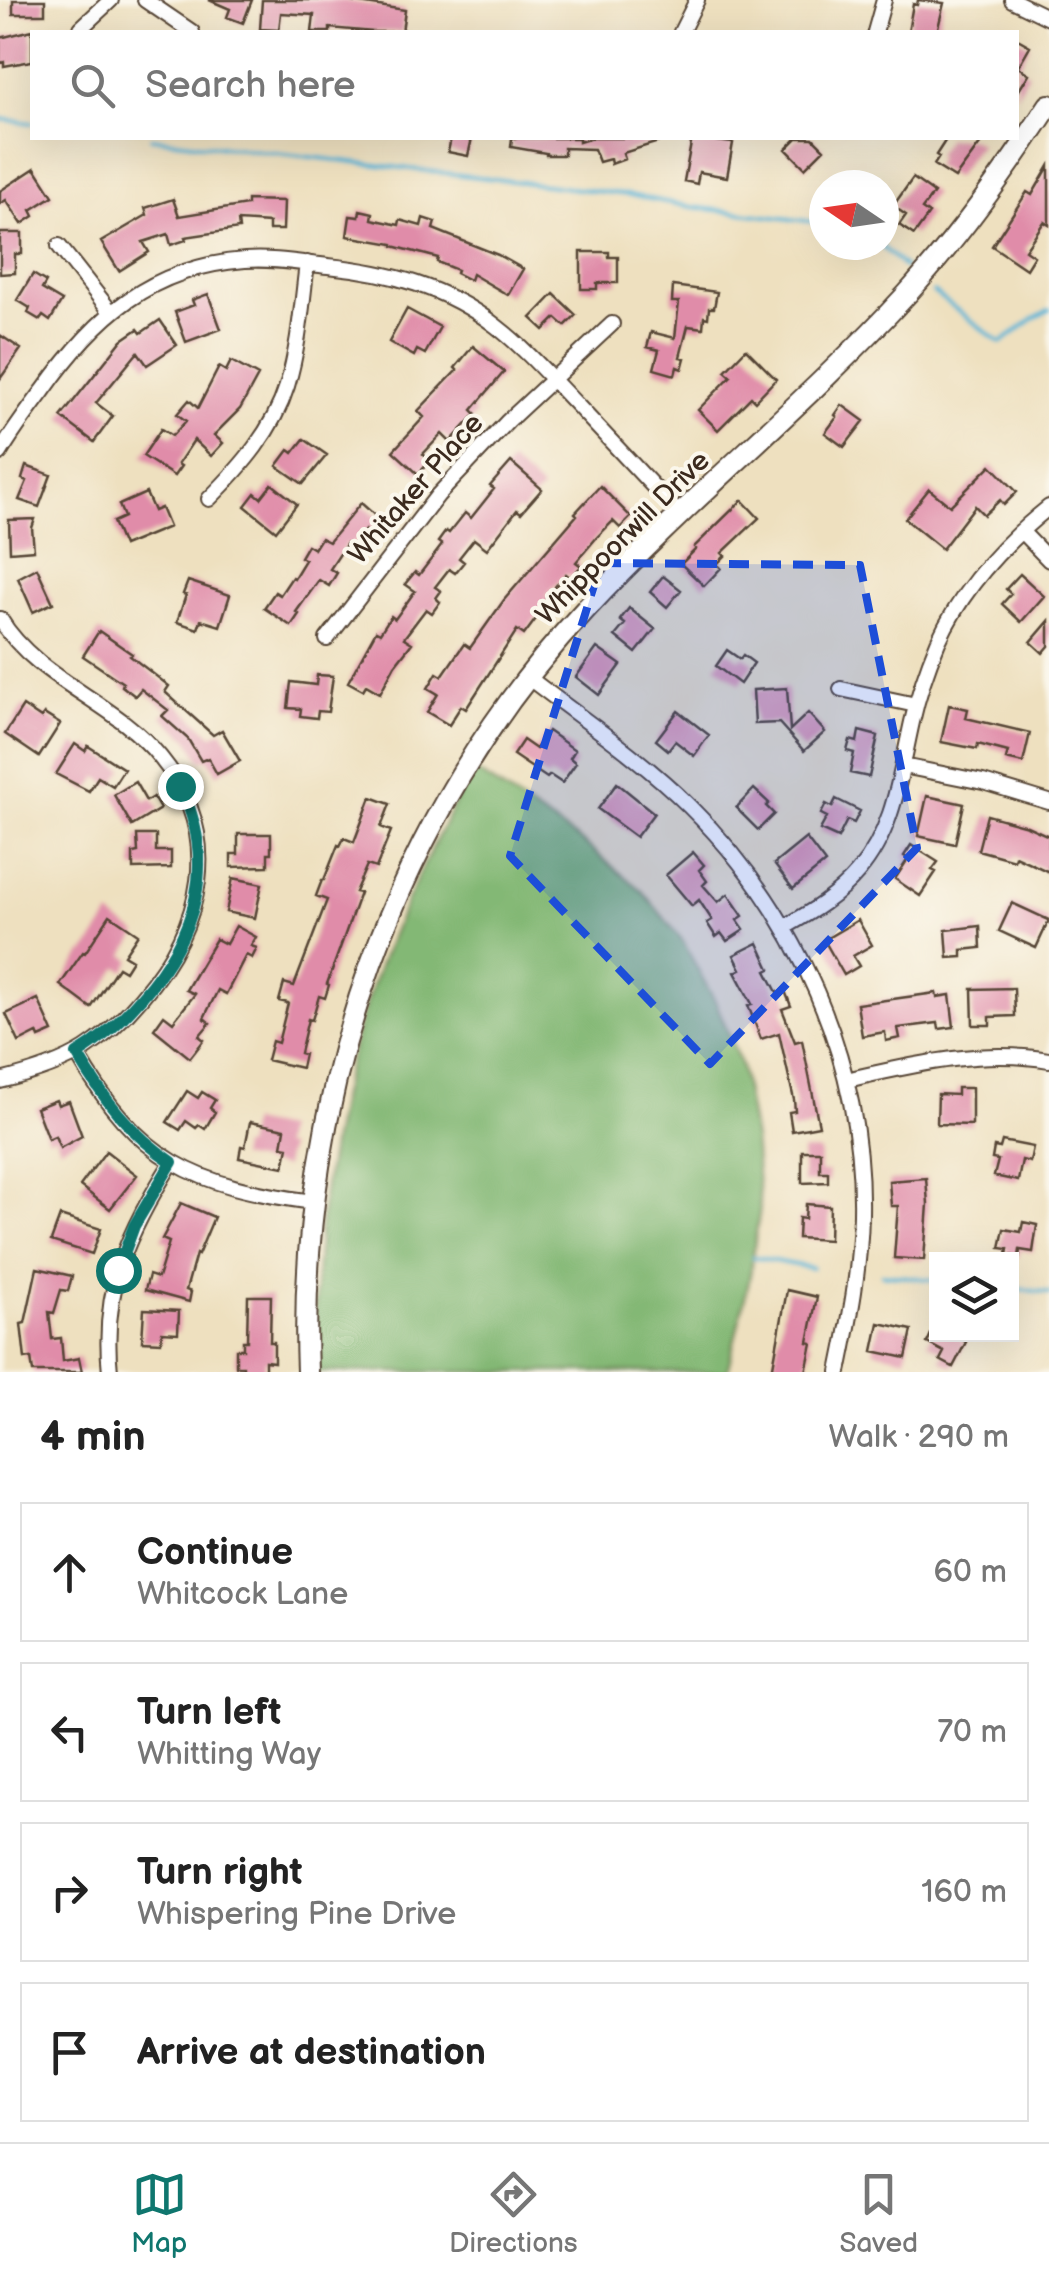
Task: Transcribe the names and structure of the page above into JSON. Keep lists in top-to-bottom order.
{
  "streets": {
    "street": ["Whitaker Place", "Whippoorwill Drive"]
  },
  "north": "left",
  "page": {
    "search": "Search here",
    "heading": ["4 min", "Walk · 290 m"],
    "list": [
      ["Continue", "Whitcock Lane", "60 m"],
      ["Turn left", "Whitting Way", "70 m"],
      ["Turn right", "Whispering Pine Drive", "160 m"],
      "Arrive at destination"
    ],
    "nav": ["Map", "Directions", "Saved"]
  }
}
